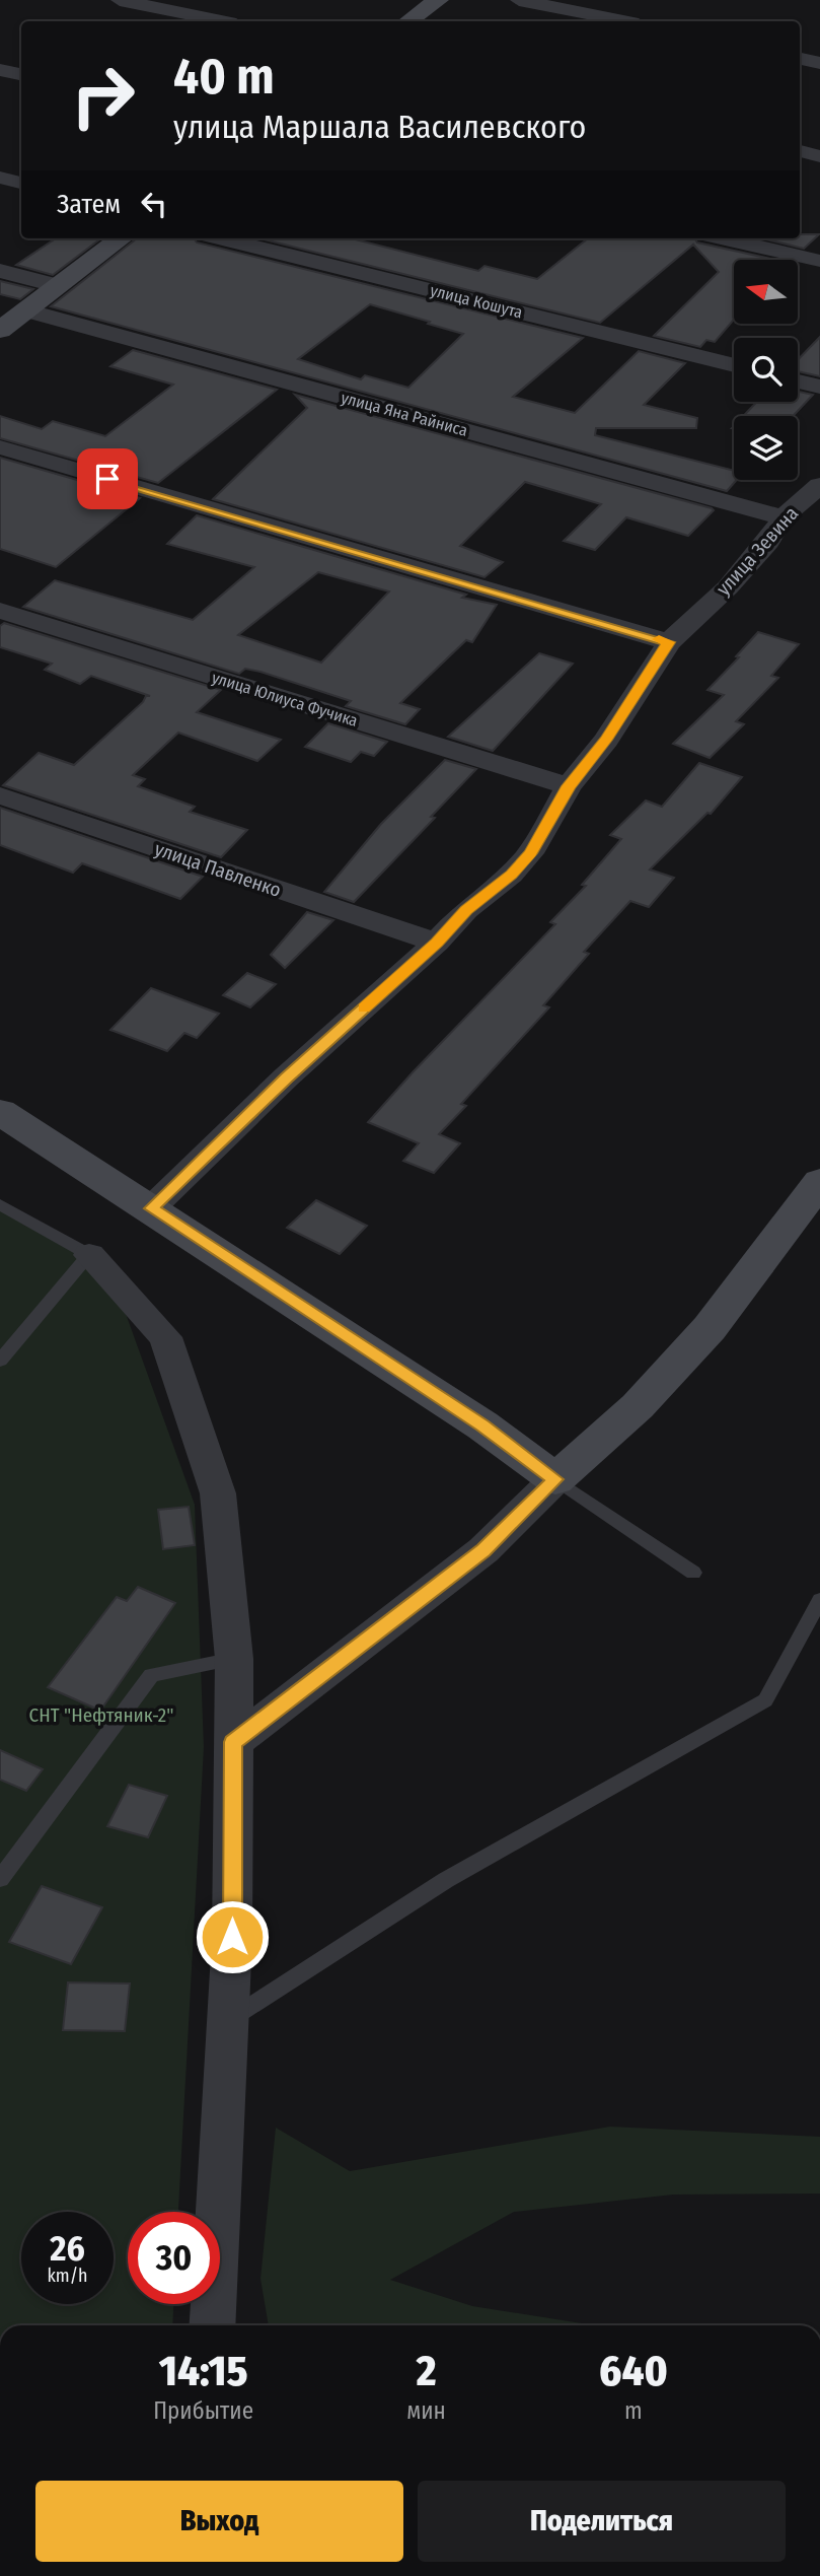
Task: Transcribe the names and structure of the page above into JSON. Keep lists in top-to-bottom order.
{
  "streets": {
    "street": [
      "улица Кошута",
      "улица Яна Райниса",
      "улица Зевина",
      "улица Юлиуса Фучика",
      "улица Павленко"
    ]
  },
  "crossings": [
    ["улица Яна Райниса", "улица Зевина"],
    ["улица Зевина", "улица Юлиуса Фучика"],
    ["улица Зевина", "улица Павленко"]
  ],
  "parks": ["СНТ \"Нефтяник-2\""],
  "north": "left",
  "page": {
    "turn": ["40 m", "улица Маршала Василевского"],
    "then": "Затем",
    "speed": "26 km/h",
    "limit": "30",
    "eta": [
      "14:15",
      "Прибытие",
      "2",
      "мин",
      "640",
      "m"
    ],
    "buttons": ["Выход", "Поделиться"]
  }
}
